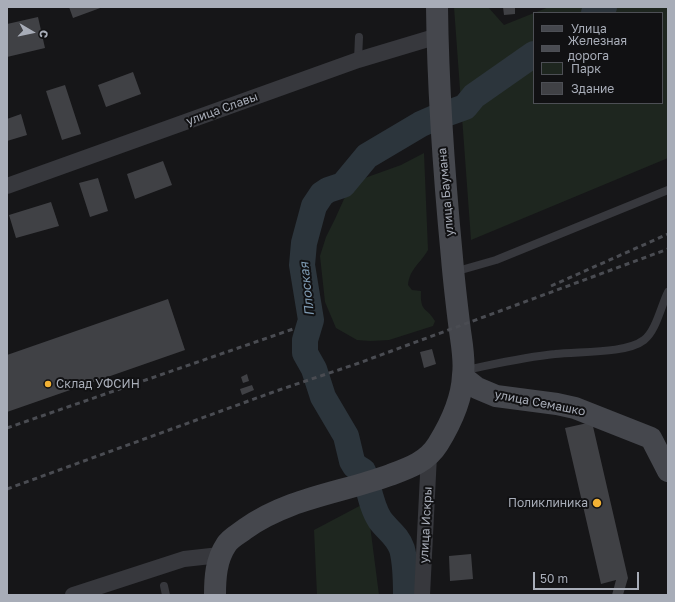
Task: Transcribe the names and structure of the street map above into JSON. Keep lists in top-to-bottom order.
{
  "streets": {
    "main road": ["улица Баумана", "улица Семашко"],
    "street": ["улица Славы", "улица Искры"]
  },
  "crossings": [
    ["улица Славы", "улица Баумана"],
    ["улица Баумана", "улица Семашко"],
    ["улица Баумана", "улица Искры"]
  ],
  "water": ["Плоская"],
  "places": ["Склад УФСИН", "Поликлиника"],
  "legend": [
    "Улица",
    "Железная дорога",
    "Парк",
    "Здание"
  ],
  "scale_bar": "50 m",
  "north": "right"
}
